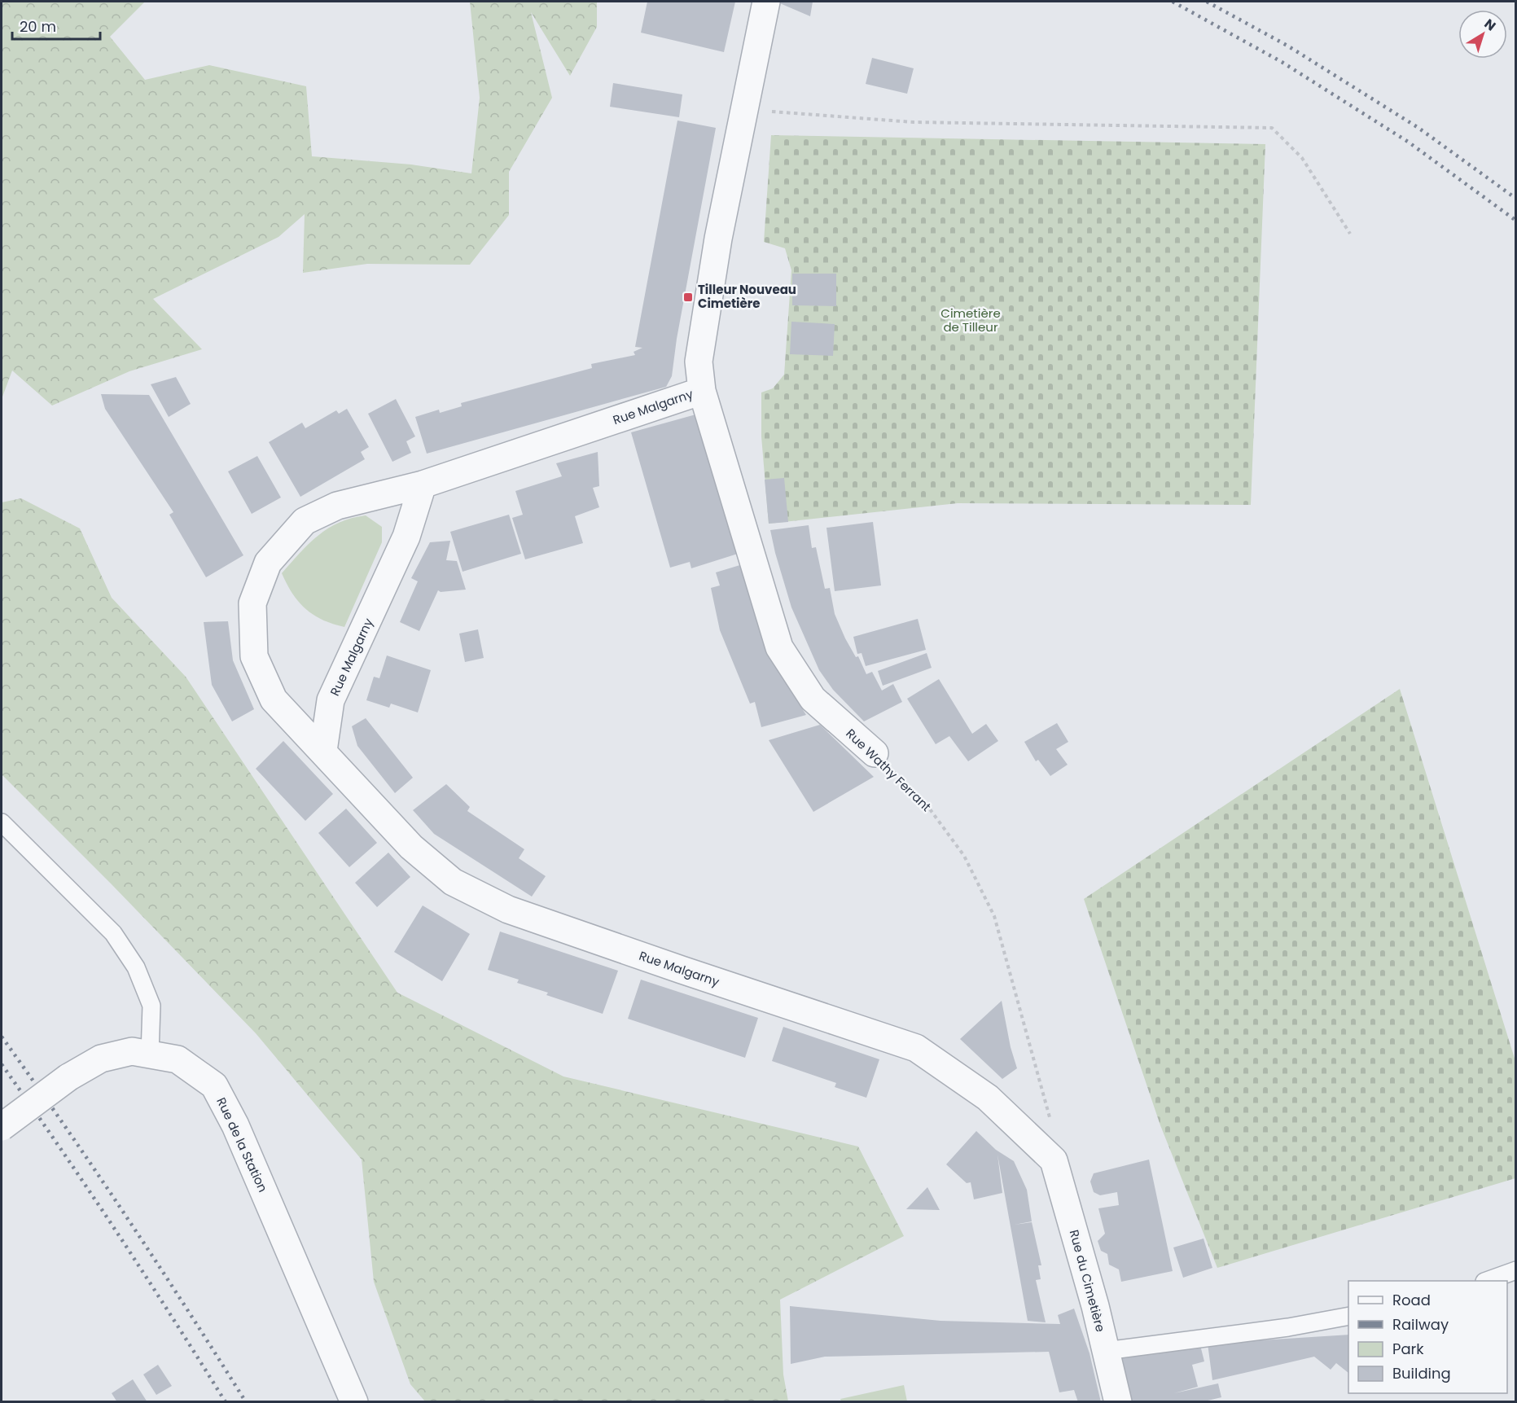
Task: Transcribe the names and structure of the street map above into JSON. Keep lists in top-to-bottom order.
{
  "streets": {
    "street": [
      "Rue Malgarny",
      "Rue Wathy Ferrant",
      "Rue de la Station",
      "Rue du Cimetière"
    ]
  },
  "crossings": [
    ["Rue Malgarny", "Rue Wathy Ferrant"],
    ["Rue Malgarny", "Rue du Cimetière"],
    ["Rue Wathy Ferrant", "Rue du Cimetière"]
  ],
  "parks": ["Cimetière de Tilleur"],
  "places": {
    "transit": ["Tilleur Nouveau Cimetière"]
  },
  "legend": [
    "Road",
    "Railway",
    "Park",
    "Building"
  ],
  "scale_bar": "20 m",
  "north": "top right"
}
